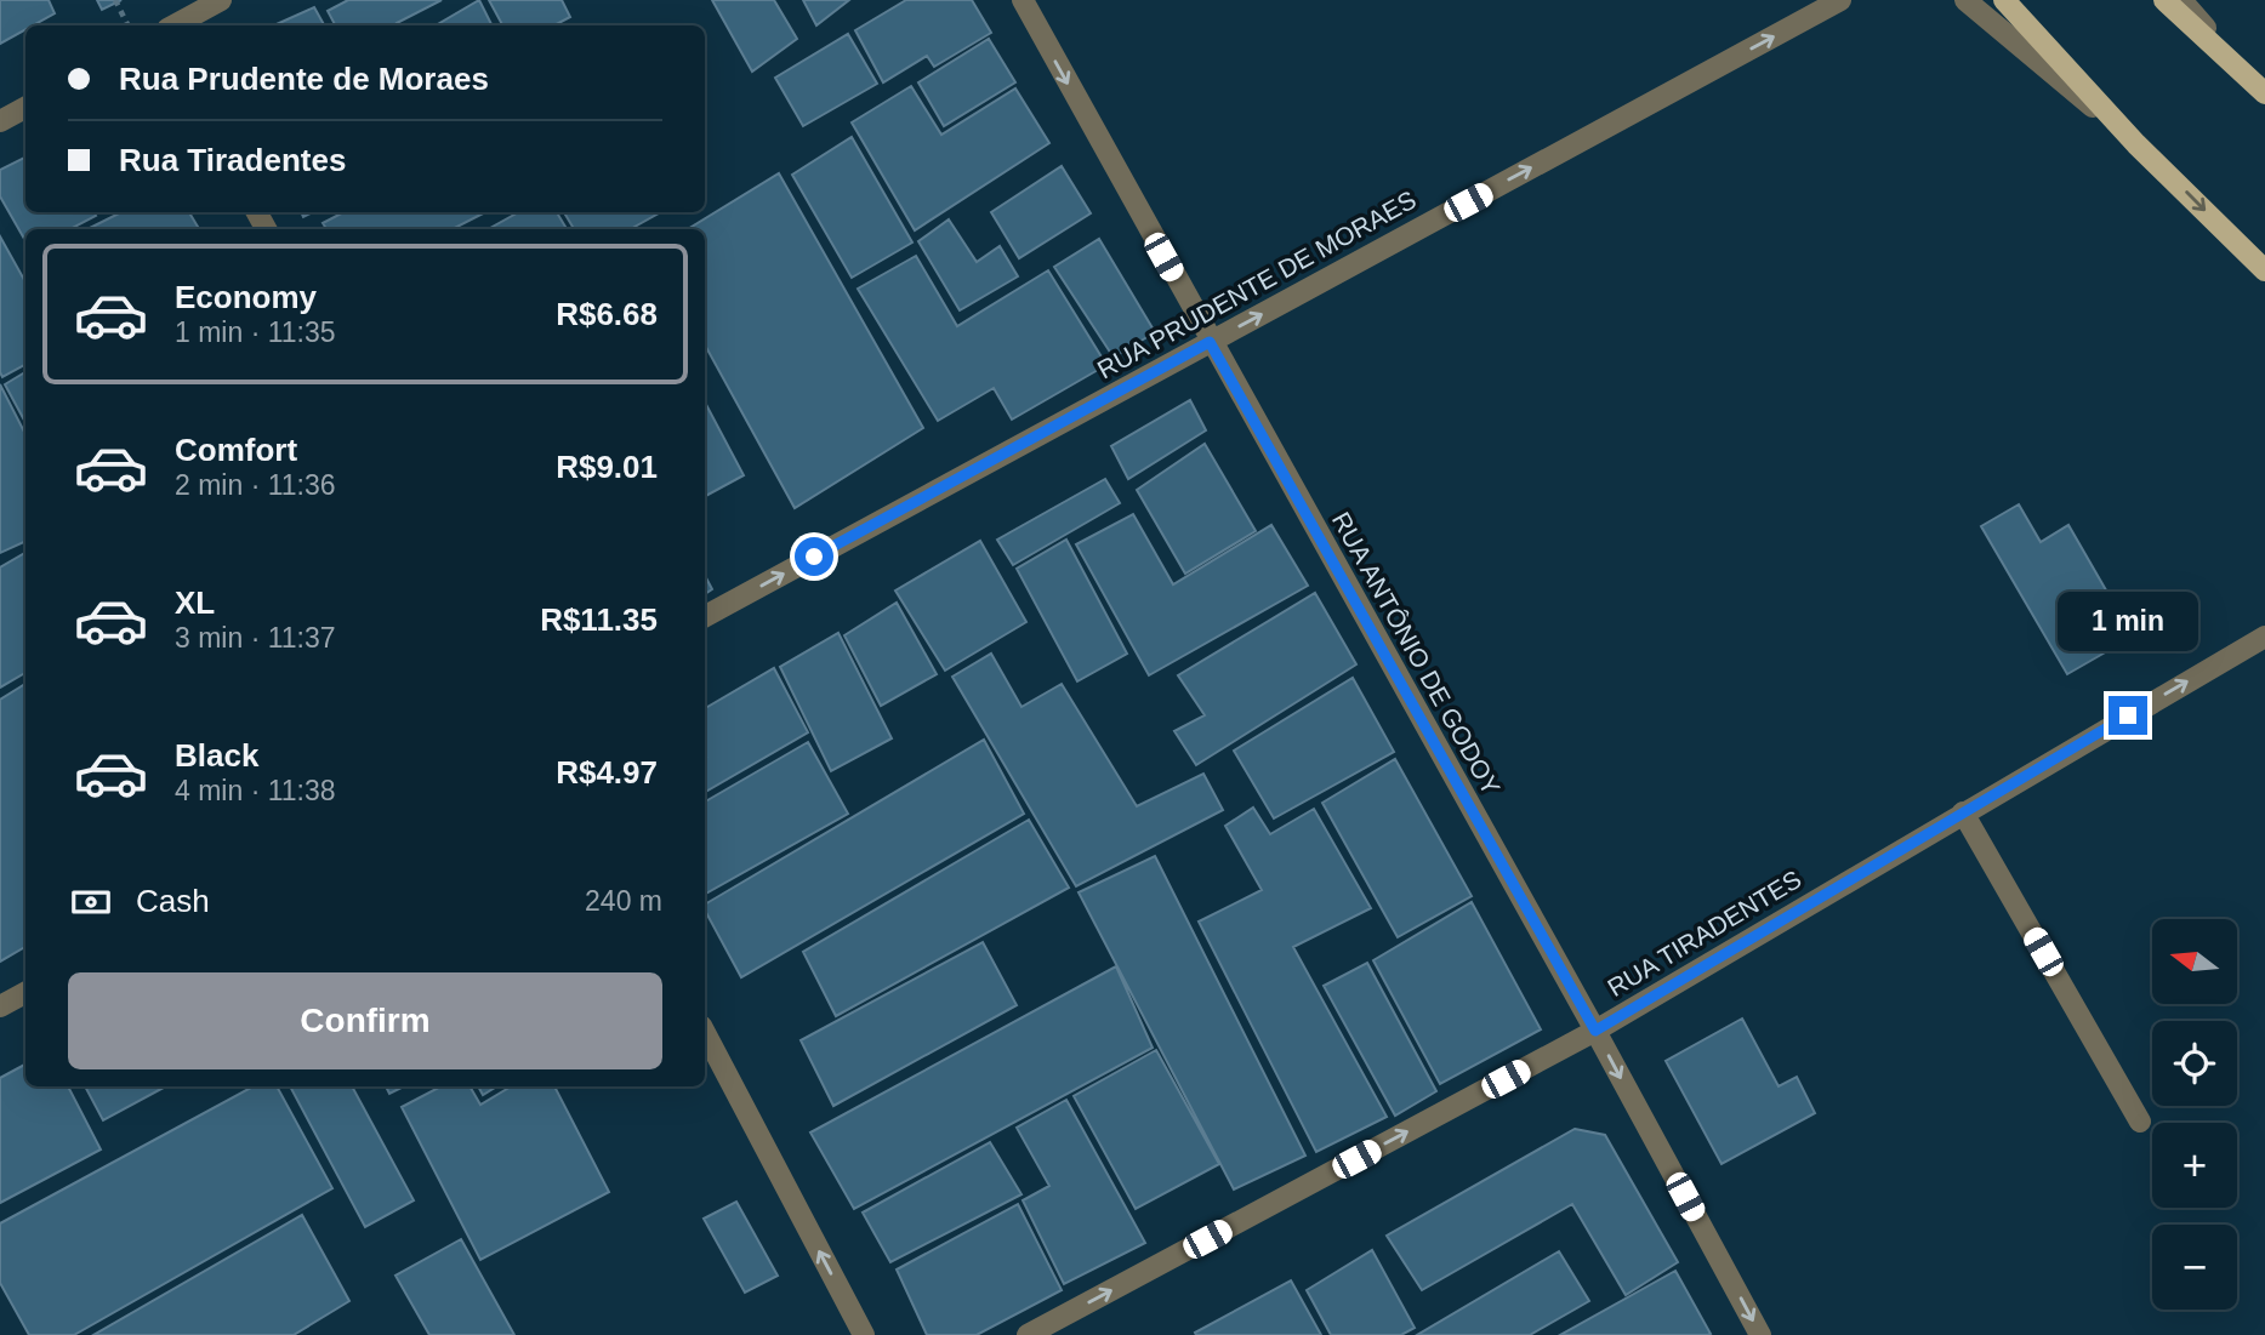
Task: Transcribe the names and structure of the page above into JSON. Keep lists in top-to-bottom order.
{
  "streets": {
    "street": ["RUA PRUDENTE DE MORAES", "RUA ANTÔNIO DE GODOY", "RUA TIRADENTES"]
  },
  "crossings": [
    ["RUA PRUDENTE DE MORAES", "RUA ANTÔNIO DE GODOY"],
    ["RUA ANTÔNIO DE GODOY", "RUA TIRADENTES"]
  ],
  "one_way": ["RUA PRUDENTE DE MORAES", "RUA ANTÔNIO DE GODOY", "RUA TIRADENTES"],
  "north": "left",
  "page": {
    "banner": ["Rua Prudente de Moraes", "Rua Tiradentes"],
    "list": [
      {
        "name": "Economy",
        "note": "1 min · 11:35",
        "value": "R$6.68"
      },
      {
        "name": "Comfort",
        "note": "2 min · 11:36",
        "value": "R$9.01"
      },
      {
        "name": "XL",
        "note": "3 min · 11:37",
        "value": "R$11.35"
      },
      {
        "name": "Black",
        "note": "4 min · 11:38",
        "value": "R$4.97"
      }
    ],
    "bubble": "1 min",
    "pay": ["Cash", "240 m"],
    "map_buttons": ["+", "−"],
    "buttons": "Confirm"
  }
}
